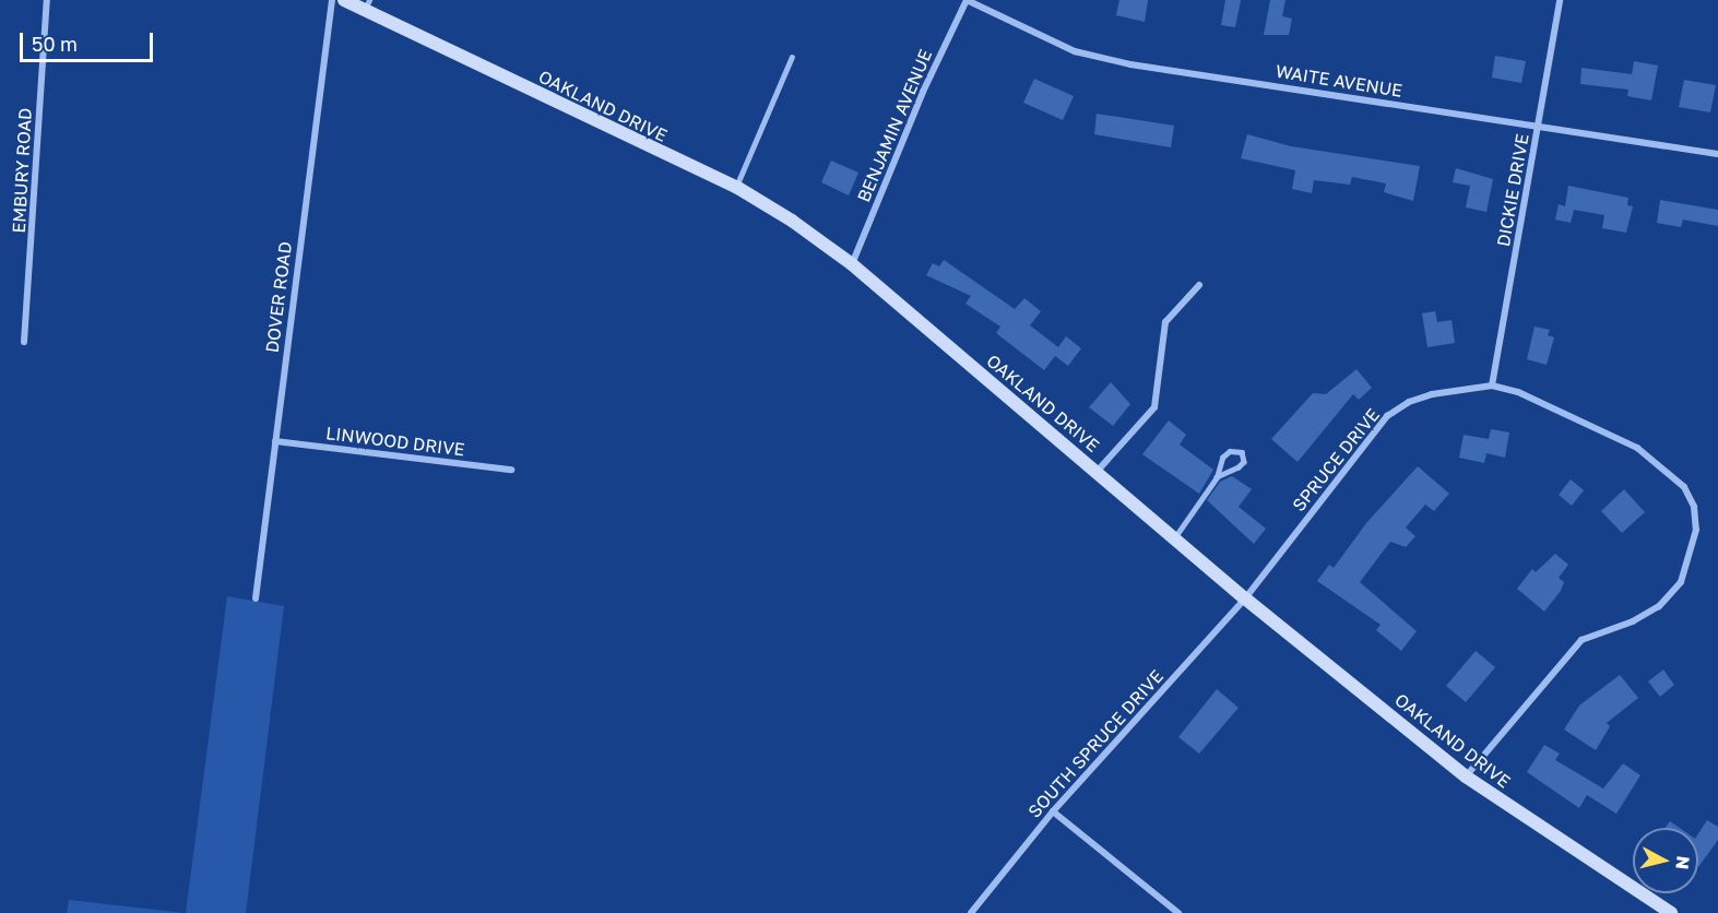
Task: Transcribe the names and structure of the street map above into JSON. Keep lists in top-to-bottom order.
{
  "streets": {
    "main road": ["OAKLAND DRIVE"],
    "street": [
      "WAITE AVENUE",
      "BENJAMIN AVENUE",
      "EMBURY ROAD",
      "DICKIE DRIVE",
      "DOVER ROAD",
      "LINWOOD DRIVE",
      "SPRUCE DRIVE",
      "SOUTH SPRUCE DRIVE"
    ]
  },
  "crossings": [
    ["WAITE AVENUE", "BENJAMIN AVENUE"],
    ["WAITE AVENUE", "DICKIE DRIVE"],
    ["OAKLAND DRIVE", "BENJAMIN AVENUE"],
    ["OAKLAND DRIVE", "SPRUCE DRIVE"],
    ["OAKLAND DRIVE", "SOUTH SPRUCE DRIVE"],
    ["DICKIE DRIVE", "SPRUCE DRIVE"],
    ["DOVER ROAD", "LINWOOD DRIVE"],
    ["SPRUCE DRIVE", "SOUTH SPRUCE DRIVE"]
  ],
  "scale_bar": "50 m",
  "north": "right"
}
